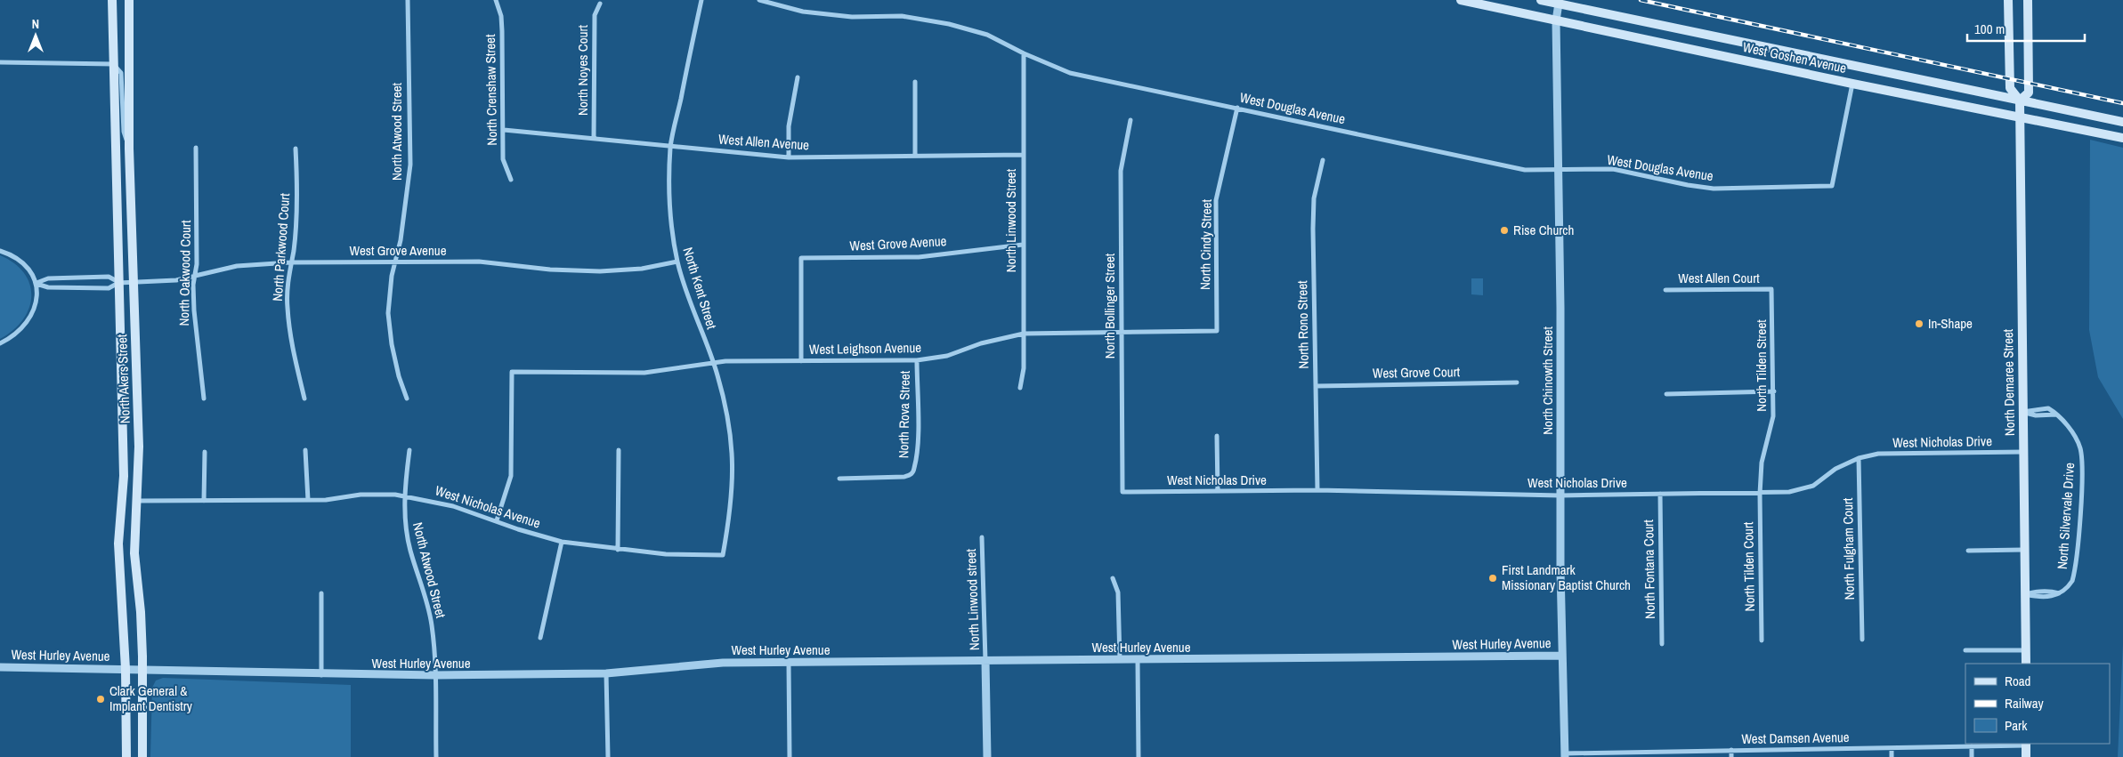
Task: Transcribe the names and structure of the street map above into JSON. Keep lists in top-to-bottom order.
{
  "streets": {
    "main road": ["West Goshen Avenue", "North Akers Street", "North Demaree Street"],
    "street": [
      "North Noyes Court",
      "North Crenshaw Street",
      "West Douglas Avenue",
      "North Atwood Street",
      "West Allen Avenue",
      "North Linwood Street",
      "West Grove Avenue",
      "North Cindy Street",
      "North Parkwood Court",
      "North Oakwood Court",
      "West Allen Court",
      "North Kent Street",
      "North Bollinger Street",
      "North Rono Street",
      "West Leighson Avenue",
      "North Tilden Street",
      "West Grove Court",
      "North Chinowth Street",
      "North Rova Street",
      "West Nicholas Drive",
      "West Nicholas Avenue",
      "North Silvervale Drive",
      "North Fulgham Court",
      "North Tilden Court",
      "North Fontana Court",
      "North Linwood street",
      "West Hurley Avenue",
      "West Damsen Avenue"
    ]
  },
  "crossings": [
    ["West Goshen Avenue", "West Douglas Avenue"],
    ["West Goshen Avenue", "North Chinowth Street"],
    ["West Goshen Avenue", "North Demaree Street"],
    ["North Noyes Court", "West Allen Avenue"],
    ["North Crenshaw Street", "West Allen Avenue"],
    ["West Douglas Avenue", "North Linwood Street"],
    ["West Douglas Avenue", "North Cindy Street"],
    ["West Douglas Avenue", "North Chinowth Street"],
    ["North Atwood Street", "West Grove Avenue"],
    ["North Atwood Street", "West Nicholas Avenue"],
    ["North Atwood Street", "West Hurley Avenue"],
    ["West Allen Avenue", "North Linwood Street"],
    ["West Allen Avenue", "North Kent Street"],
    ["North Linwood Street", "West Grove Avenue"],
    ["North Linwood Street", "West Leighson Avenue"],
    ["North Linwood Street", "North Linwood street"],
    ["North Linwood Street", "West Hurley Avenue"],
    ["West Grove Avenue", "North Parkwood Court"],
    ["West Grove Avenue", "North Oakwood Court"],
    ["West Grove Avenue", "North Kent Street"],
    ["West Grove Avenue", "West Leighson Avenue"],
    ["West Grove Avenue", "North Akers Street"],
    ["North Cindy Street", "West Leighson Avenue"],
    ["West Allen Court", "North Tilden Street"],
    ["North Kent Street", "West Leighson Avenue"],
    ["North Kent Street", "West Nicholas Avenue"],
    ["North Bollinger Street", "West Leighson Avenue"],
    ["North Bollinger Street", "West Nicholas Drive"],
    ["North Rono Street", "West Grove Court"],
    ["North Rono Street", "West Nicholas Drive"],
    ["West Leighson Avenue", "North Rova Street"],
    ["West Leighson Avenue", "West Nicholas Avenue"],
    ["North Tilden Street", "West Nicholas Drive"],
    ["North Tilden Street", "North Tilden Court"],
    ["North Akers Street", "West Nicholas Avenue"],
    ["North Akers Street", "West Hurley Avenue"],
    ["North Chinowth Street", "West Nicholas Drive"],
    ["North Chinowth Street", "West Hurley Avenue"],
    ["North Chinowth Street", "West Damsen Avenue"],
    ["North Demaree Street", "West Nicholas Drive"],
    ["North Demaree Street", "North Silvervale Drive"],
    ["West Nicholas Drive", "North Fulgham Court"],
    ["West Nicholas Drive", "North Tilden Court"],
    ["West Nicholas Drive", "North Fontana Court"],
    ["North Linwood street", "West Hurley Avenue"]
  ],
  "places": [
    "Rise Church",
    "In-Shape",
    "First Landmark Missionary Baptist Church",
    "Clark General & Implant Dentistry"
  ],
  "legend": ["Road", "Railway", "Park"],
  "scale_bar": "100 m",
  "north": "top"
}
